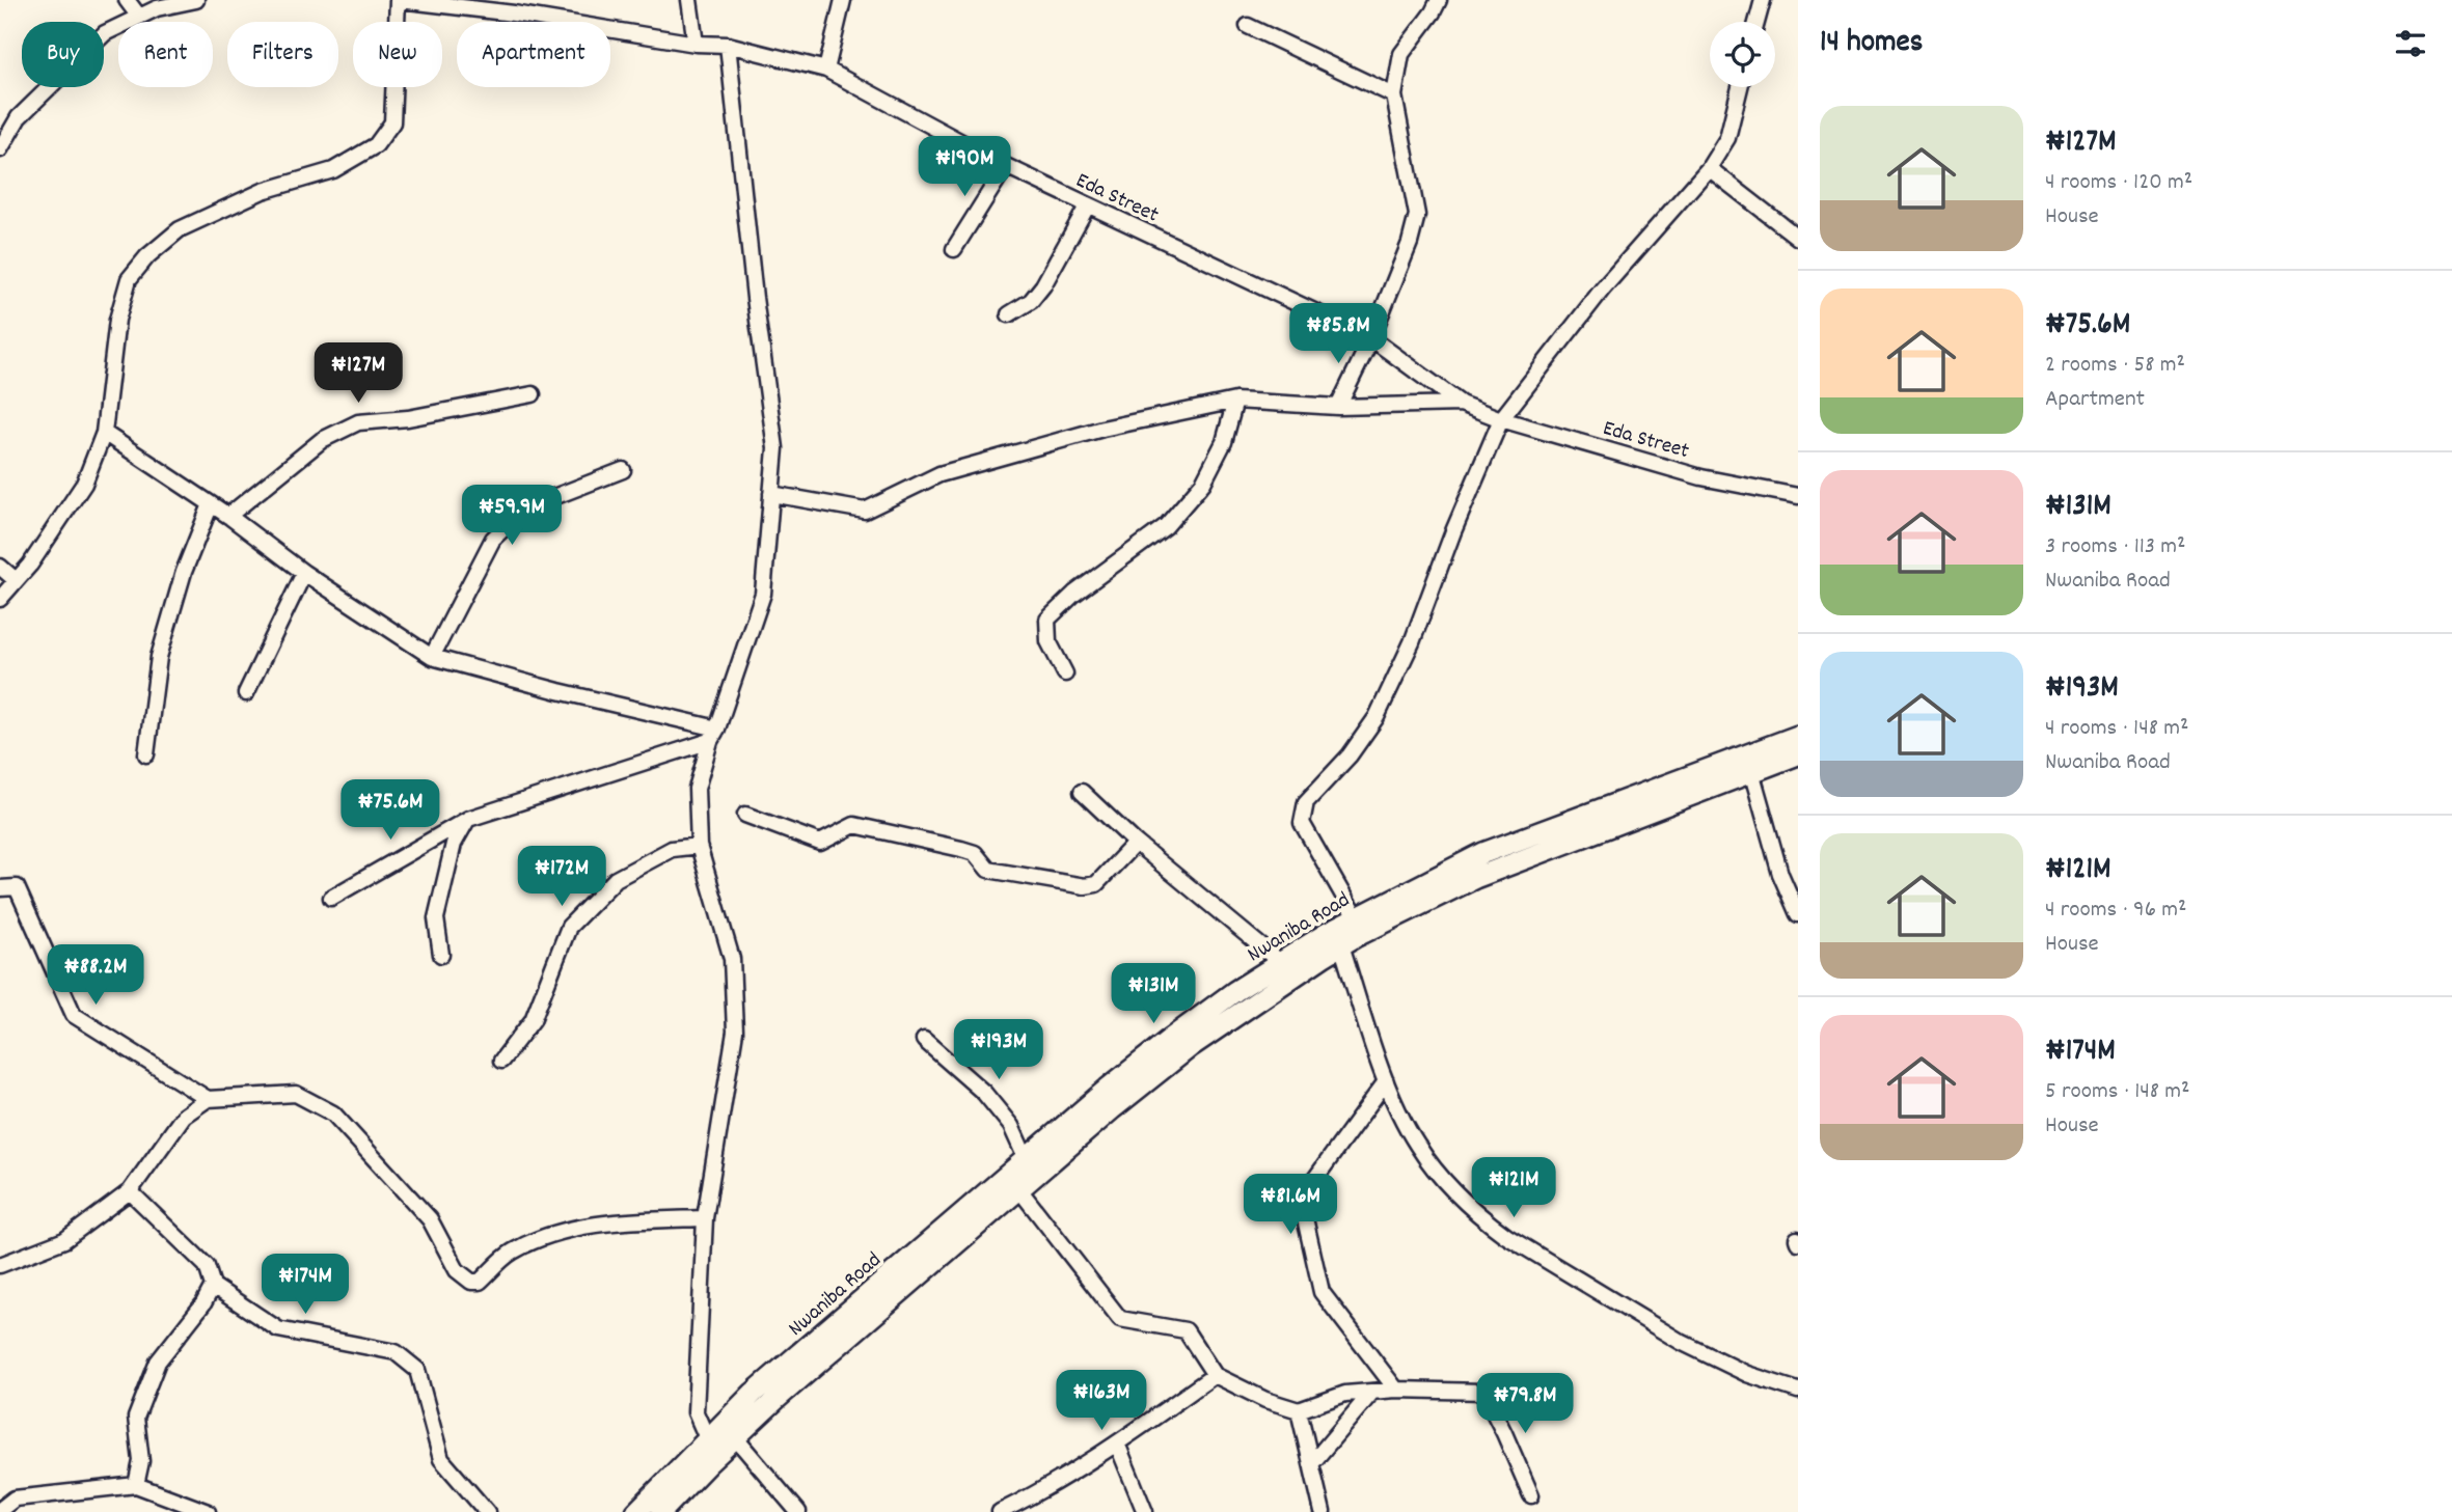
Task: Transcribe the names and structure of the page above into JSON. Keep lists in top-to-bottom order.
{
  "streets": {
    "main road": ["Nwaniba Road"],
    "street": ["Eda Street"]
  },
  "page": {
    "heading": "14 homes",
    "chip": [
      "Buy",
      "Rent",
      "Filters",
      "New",
      "Apartment"
    ],
    "list": [
      {
        "name": "₦127M",
        "note": "4 rooms · 120 m² · House"
      },
      {
        "name": "₦75.6M",
        "note": "2 rooms · 58 m² · Apartment"
      },
      {
        "name": "₦131M",
        "note": "3 rooms · 113 m² · Nwaniba Road"
      },
      {
        "name": "₦193M",
        "note": "4 rooms · 148 m² · Nwaniba Road"
      },
      {
        "name": "₦121M",
        "note": "4 rooms · 96 m² · House"
      },
      {
        "name": "₦174M",
        "note": "5 rooms · 148 m² · House"
      }
    ],
    "price": [
      "₦190M",
      "₦85.8M",
      "₦127M",
      "₦59.9M",
      "₦75.6M",
      "₦172M",
      "₦88.2M",
      "₦131M",
      "₦193M",
      "₦121M",
      "₦81.6M",
      "₦174M",
      "₦163M",
      "₦79.8M"
    ]
  }
}
